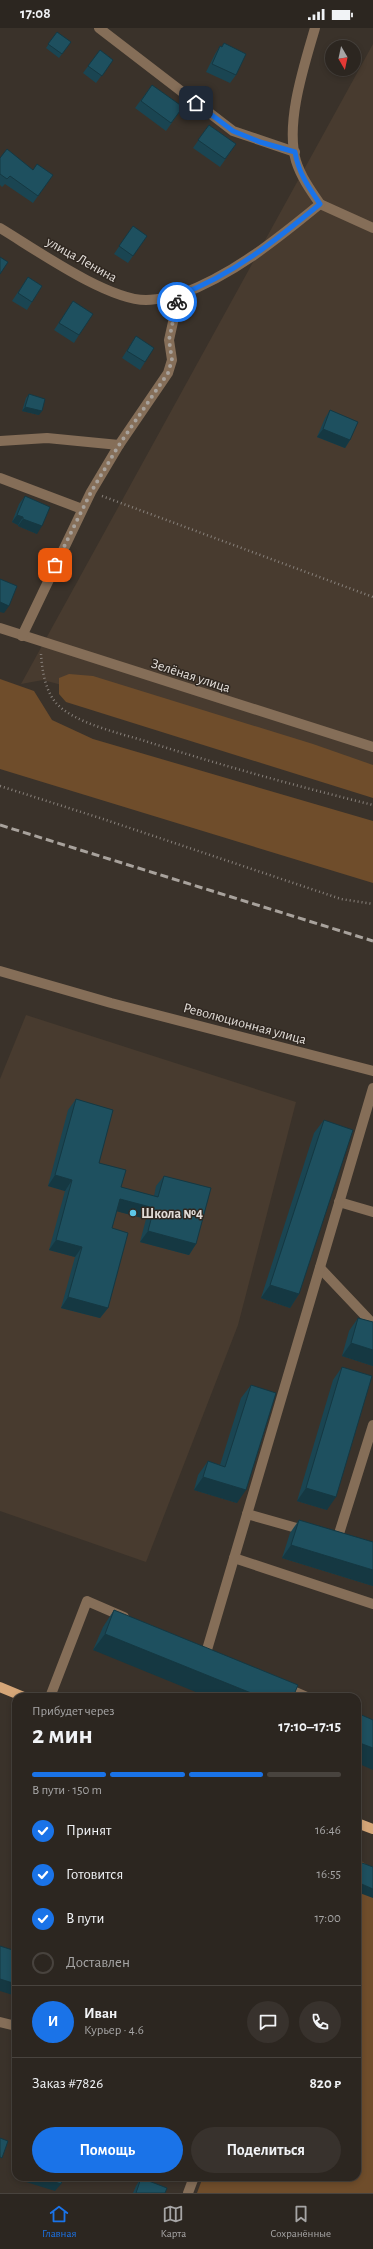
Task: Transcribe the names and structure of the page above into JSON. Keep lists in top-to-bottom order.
{
  "streets": {
    "street": ["улица Ленина", "Зелёная улица", "Революционная улица"]
  },
  "places": ["Школа №4"],
  "north": "bottom",
  "page": {
    "status": "17:08",
    "heading": ["2 мин", "Прибудет через", "17:10–17:15"],
    "panel": [
      "Иван",
      "Курьер · 4.6",
      "Заказ #7826",
      "820 ₽"
    ],
    "bar": "В пути · 150 m",
    "list": [
      ["Принят", "16:46"],
      ["Готовится", "16:55"],
      ["В пути", "17:00"],
      "Доставлен"
    ],
    "round": "И",
    "buttons": ["Помощь", "Поделиться"],
    "tabs": ["Главная", "Карта", "Сохранённые"]
  }
}
